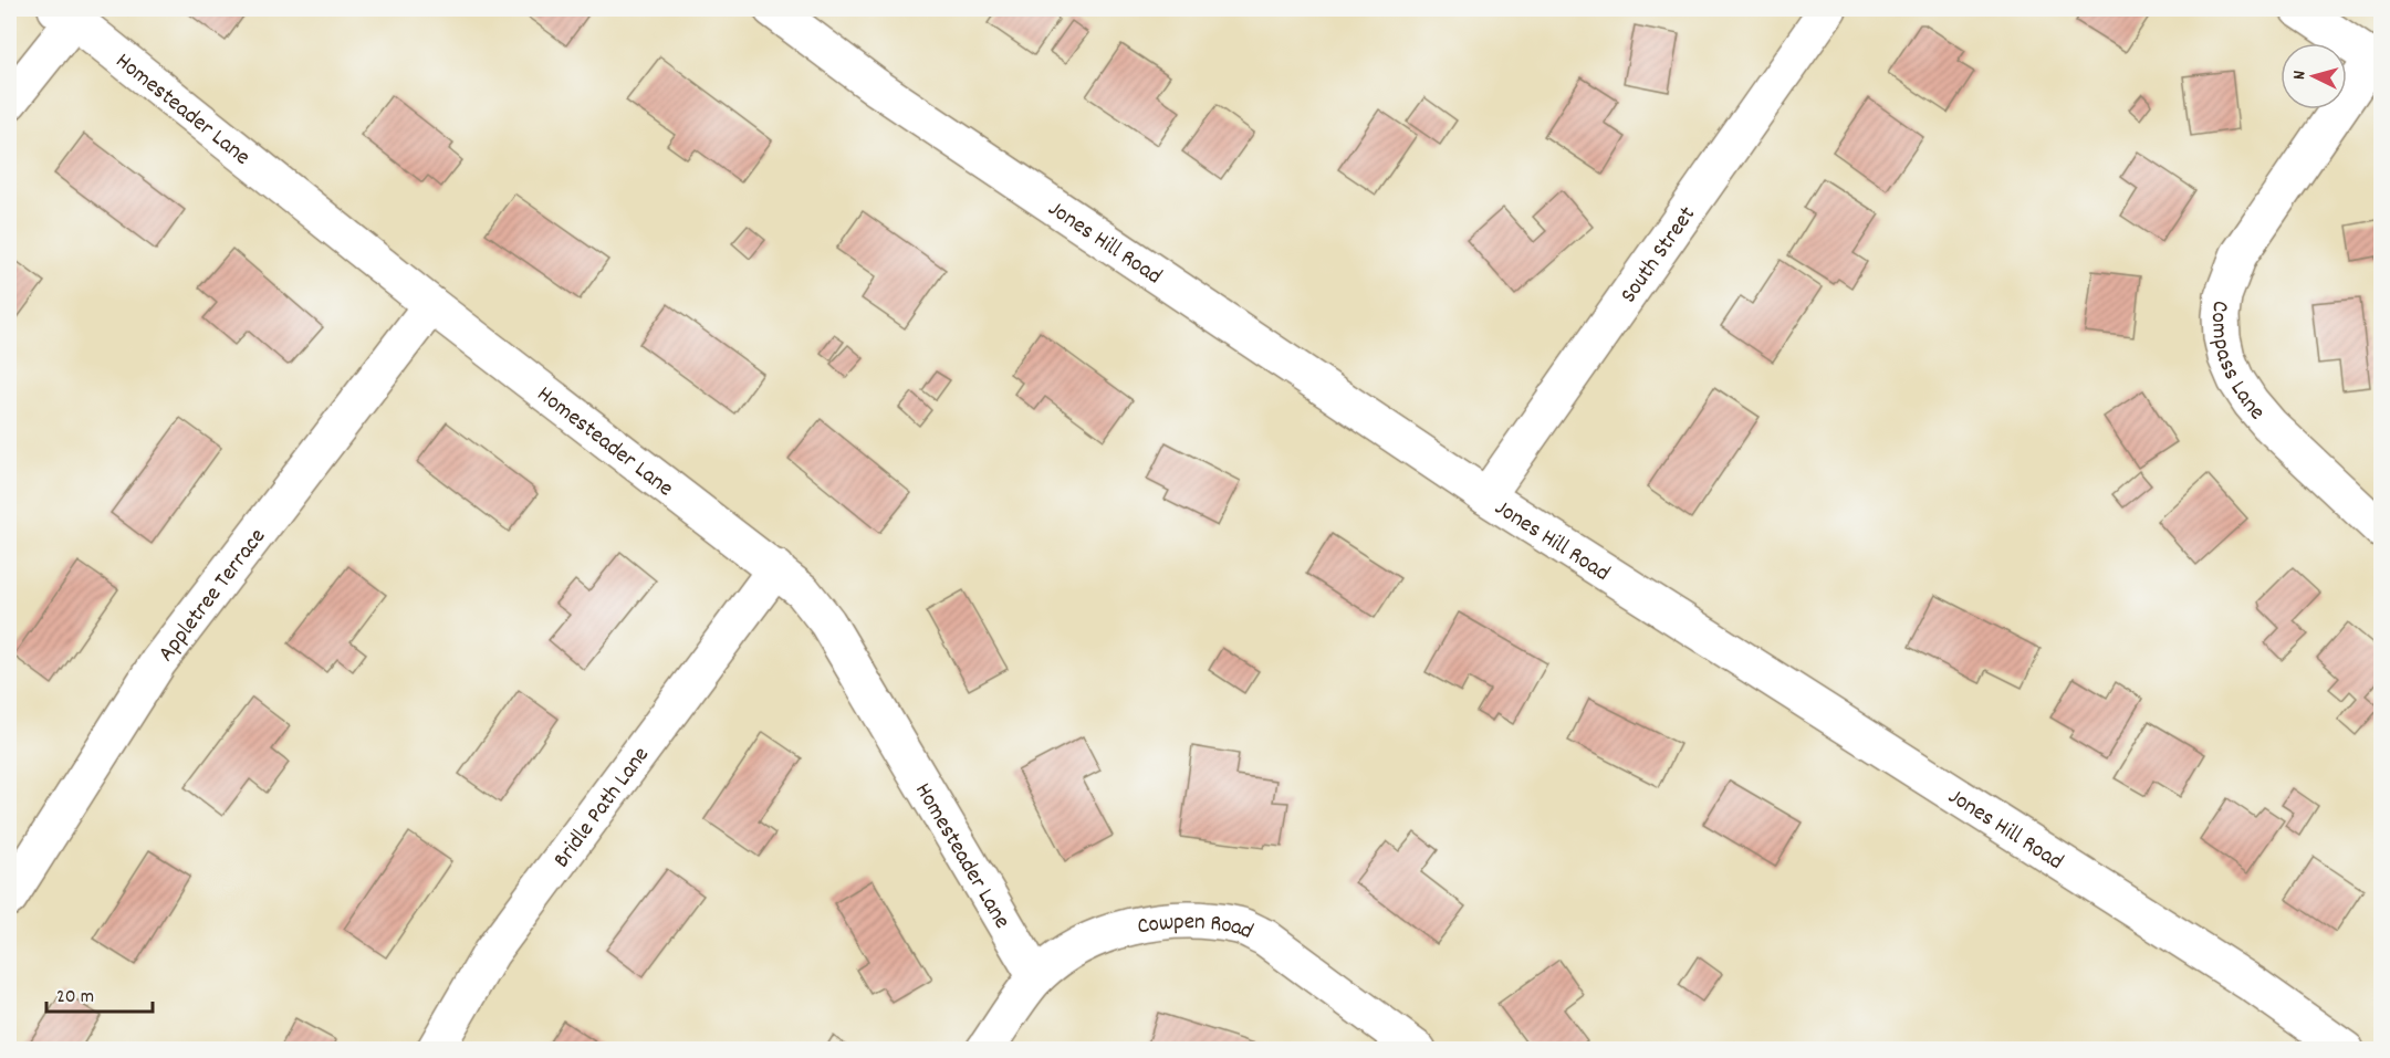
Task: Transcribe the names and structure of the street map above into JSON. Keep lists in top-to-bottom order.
{
  "streets": {
    "street": [
      "Homesteader Lane",
      "Jones Hill Road",
      "South Street",
      "Compass Lane",
      "Appletree Terrace",
      "Bridle Path Lane",
      "Cowpen Road"
    ]
  },
  "crossings": [
    ["Homesteader Lane", "Appletree Terrace"],
    ["Homesteader Lane", "Bridle Path Lane"],
    ["Homesteader Lane", "Cowpen Road"],
    ["Jones Hill Road", "South Street"]
  ],
  "scale_bar": "20 m",
  "north": "left"
}
